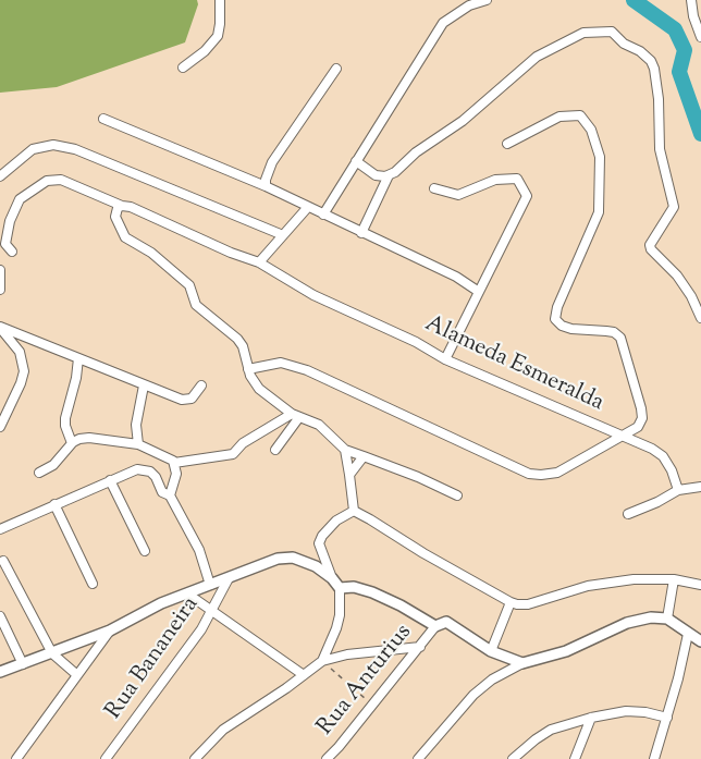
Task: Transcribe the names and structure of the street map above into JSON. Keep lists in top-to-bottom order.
{
  "streets": {
    "street": ["Alameda Esmeralda", "Rua Bananeira", "Rua Anturius"]
  }
}
